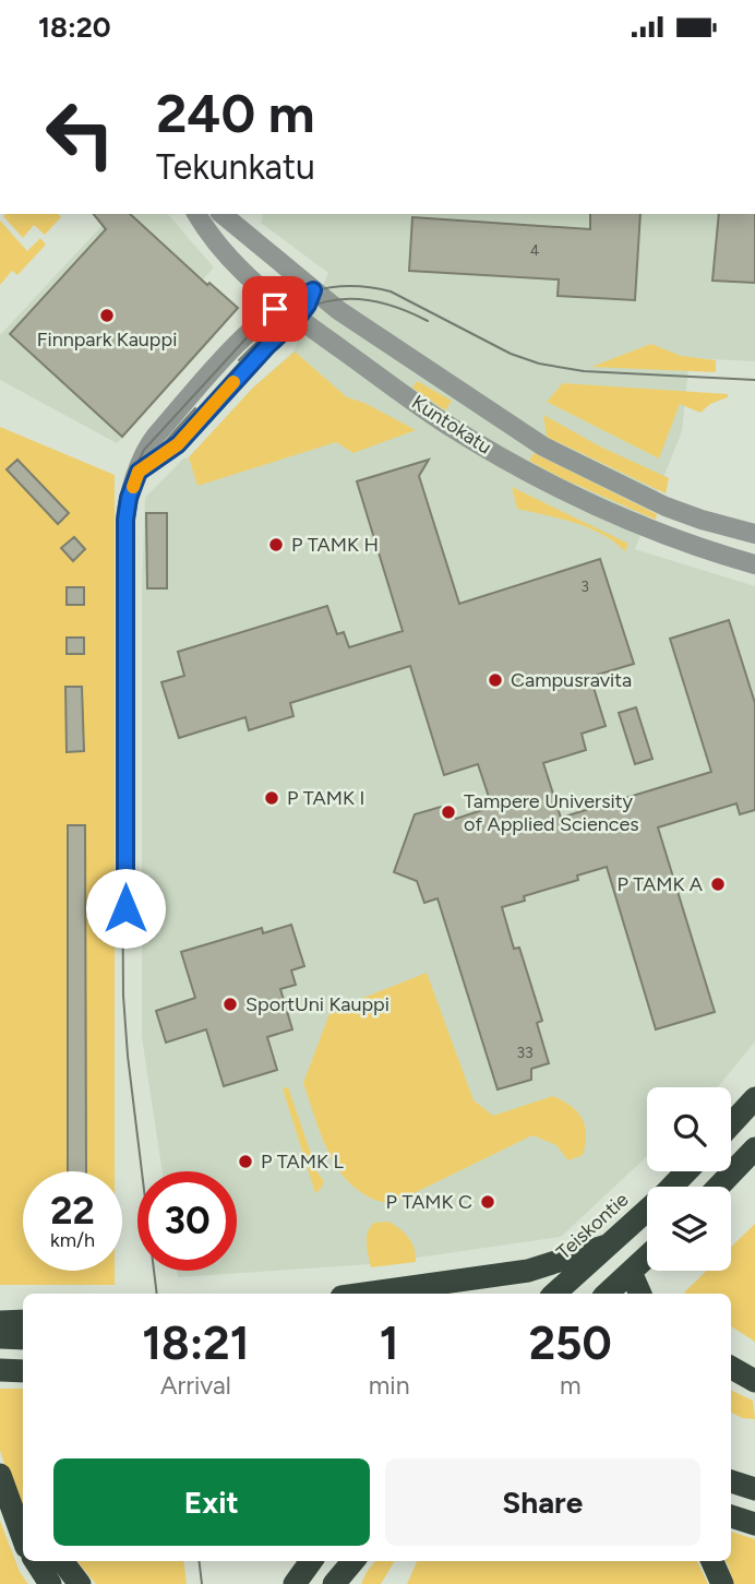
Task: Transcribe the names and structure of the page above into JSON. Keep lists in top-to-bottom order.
{
  "streets": {
    "highway": ["Teiskontie"],
    "street": ["Kuntokatu"]
  },
  "places": [
    "Finnpark Kauppi",
    "P TAMK H",
    "Campusravita",
    "P TAMK I",
    "Tampere University of Applied Sciences",
    "P TAMK A",
    "SportUni Kauppi",
    "P TAMK L",
    "P TAMK C"
  ],
  "house_numbers": ["4", "3", "33"],
  "page": {
    "status": "18:20",
    "turn": ["240 m", "Tekunkatu"],
    "speed": "22 km/h",
    "limit": "30",
    "eta": [
      "18:21",
      "Arrival",
      "1",
      "min",
      "250",
      "m"
    ],
    "buttons": ["Exit", "Share"]
  }
}
